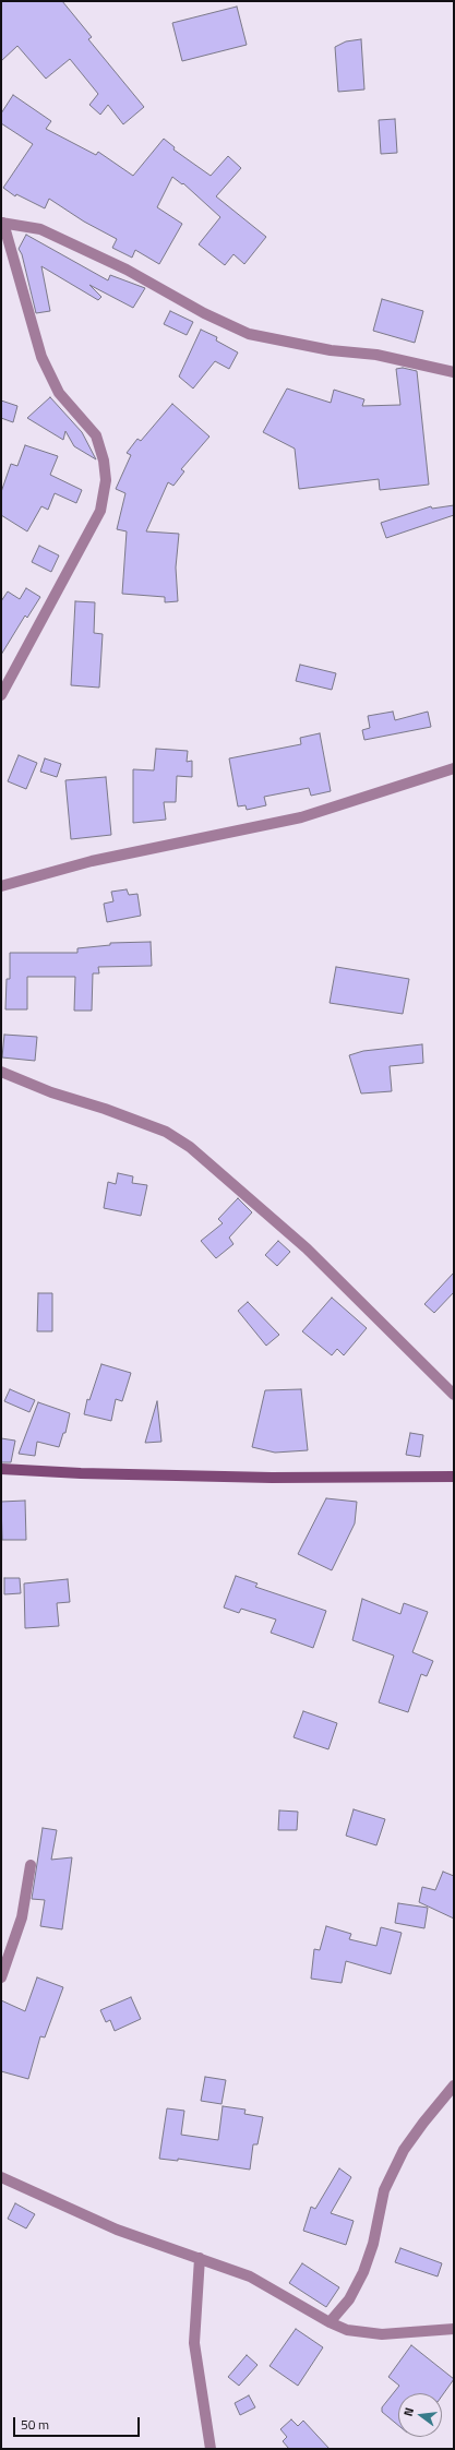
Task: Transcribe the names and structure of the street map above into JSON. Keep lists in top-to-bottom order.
{
  "scale_bar": "50 m",
  "north": "left"
}
